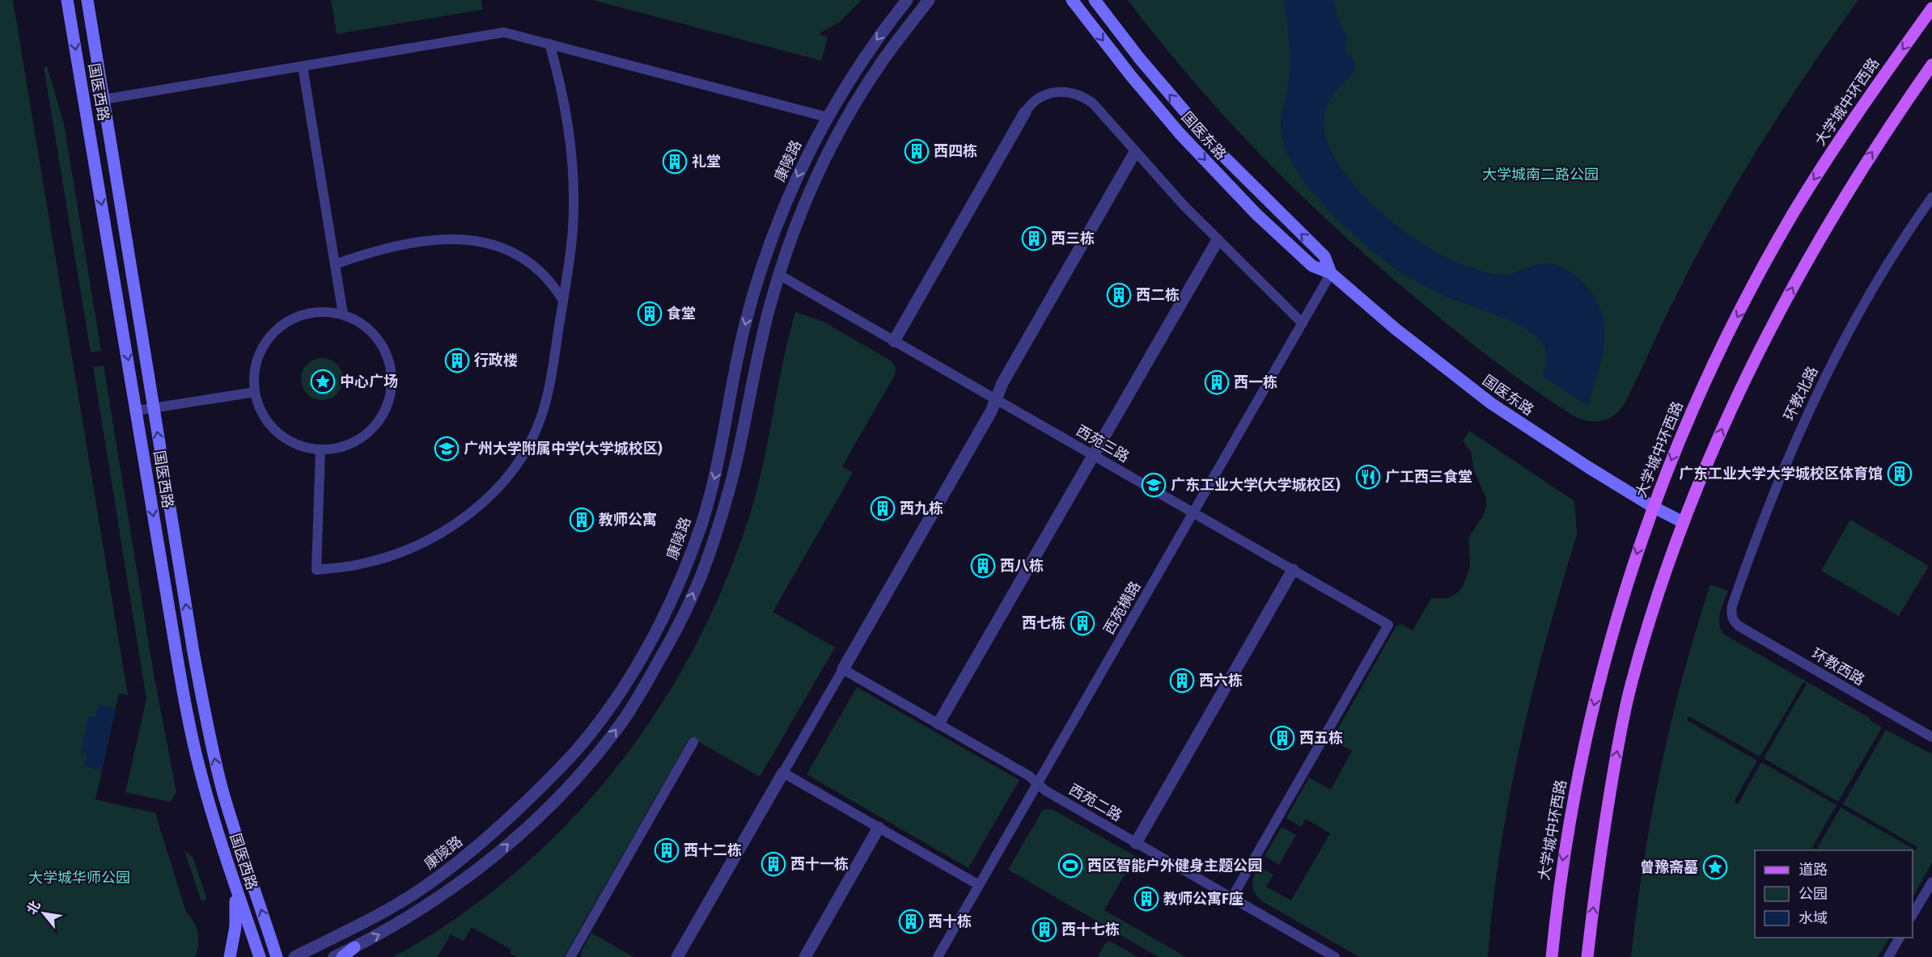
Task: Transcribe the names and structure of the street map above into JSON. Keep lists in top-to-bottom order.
{
  "streets": {
    "main road": ["国医西路", "大学城中环西路", "国医东路"],
    "street": ["康陵路"],
    "lane": [
      "环教北路",
      "西苑三路",
      "西苑横路",
      "环教西路",
      "西苑二路"
    ]
  },
  "crossings": [
    ["大学城中环西路", "国医东路"],
    ["国医东路", "西苑横路"],
    ["环教北路", "环教西路"],
    ["西苑三路", "西苑横路"],
    ["西苑三路", "西苑二路"],
    ["西苑横路", "西苑二路"]
  ],
  "parks": ["大学城南二路公园", "大学城华师公园"],
  "places": {
    "building": [
      "西四栋",
      "礼堂",
      "西三栋",
      "西二栋",
      "食堂",
      "行政楼",
      "西一栋",
      "广东工业大学大学城校区体育馆",
      "西九栋",
      "教师公寓",
      "西八栋",
      "西七栋",
      "西六栋",
      "西五栋",
      "西十二栋",
      "西十一栋",
      "教师公寓F座",
      "西十栋",
      "西十七栋"
    ],
    "place": ["中心广场", "曾豫斋墓"],
    "school or university": ["广州大学附属中学(大学城校区)", "广东工业大学(大学城校区)"],
    "restaurant": ["广工西三食堂"],
    "sports": ["西区智能户外健身主题公园"]
  },
  "legend": ["道路", "公园", "水域"],
  "north": "top left"
}
